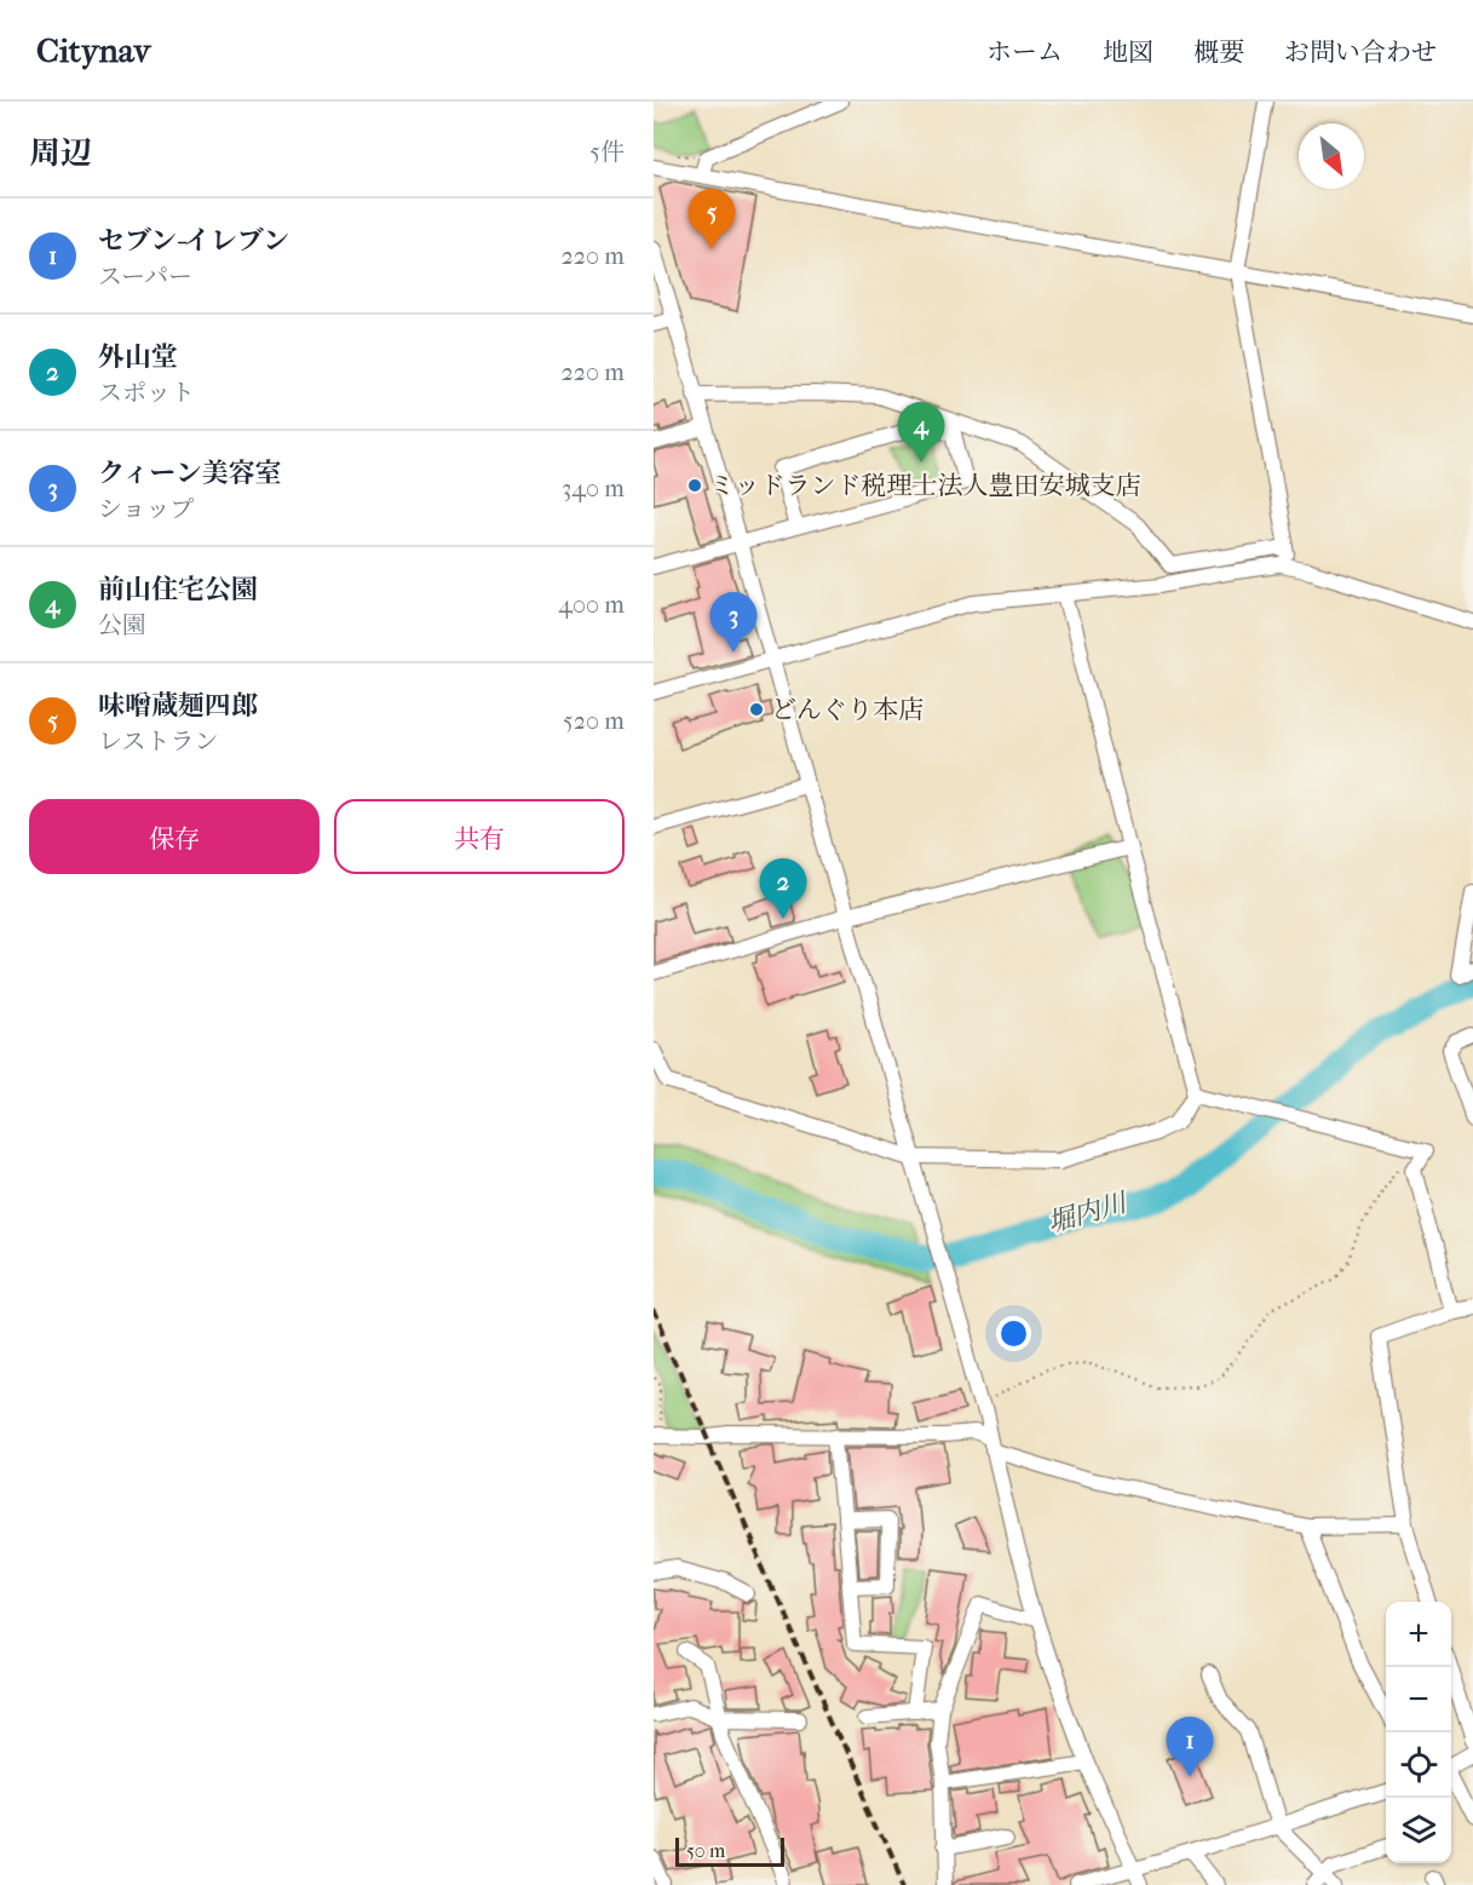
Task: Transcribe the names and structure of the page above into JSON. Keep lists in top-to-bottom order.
{
  "water": ["堀内川"],
  "places": ["ミッドランド税理士法人豊田安城支店", "どんぐり本店"],
  "scale_bar": "50 m",
  "north": "bottom right",
  "page": {
    "header": "Citynav",
    "nav": [
      "ホーム",
      "地図",
      "概要",
      "お問い合わせ"
    ],
    "heading": ["周辺", "5件"],
    "pins": [
      "5",
      "4",
      "3",
      "2",
      "1"
    ],
    "list": [
      {
        "mark": "1",
        "name": "セブン-イレブン",
        "note": "スーパー",
        "value": "220 m"
      },
      {
        "mark": "2",
        "name": "外山堂",
        "note": "スポット",
        "value": "220 m"
      },
      {
        "mark": "3",
        "name": "クィーン美容室",
        "note": "ショップ",
        "value": "340 m"
      },
      {
        "mark": "4",
        "name": "前山住宅公園",
        "note": "公園",
        "value": "400 m"
      },
      {
        "mark": "5",
        "name": "味噌蔵麺四郎",
        "note": "レストラン",
        "value": "520 m"
      }
    ],
    "buttons": ["保存", "共有"],
    "map_buttons": ["+", "−"],
    "scale": "50 m"
  }
}
